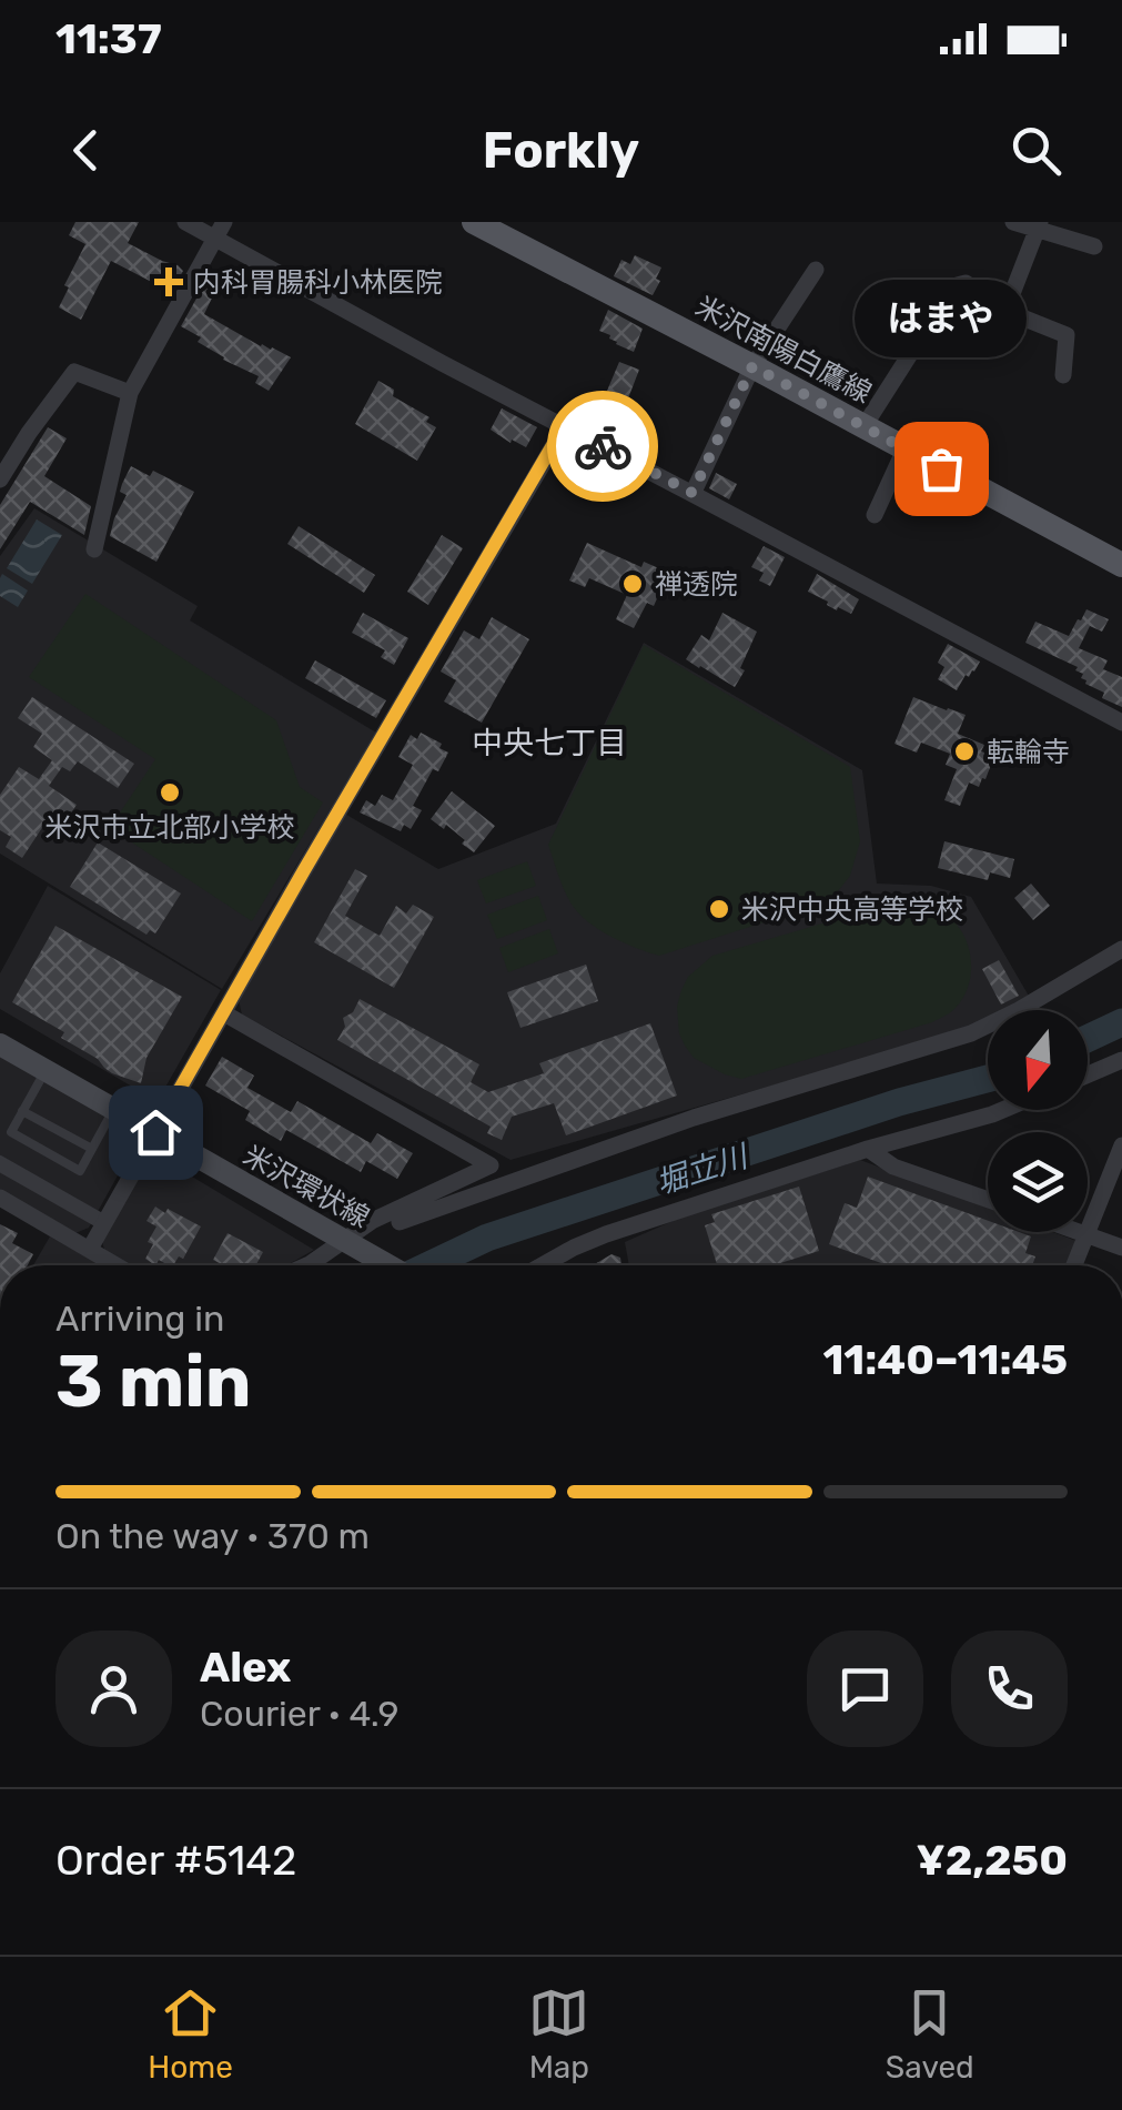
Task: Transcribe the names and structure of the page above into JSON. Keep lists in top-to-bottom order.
{
  "streets": {
    "main road": ["米沢南陽白鷹線", "米沢環状線"]
  },
  "districts": ["中央七丁目"],
  "water": ["堀立川"],
  "places": {
    "health": ["内科胃腸科小林医院"],
    "other": [
      "はまや",
      "禅透院",
      "転輪寺",
      "米沢市立北部小学校",
      "米沢中央高等学校"
    ]
  },
  "north": "bottom",
  "page": {
    "status": "11:37",
    "header": "Forkly",
    "bubble": "はまや",
    "heading": ["3 min", "Arriving in", "11:40–11:45"],
    "panel": [
      "Alex",
      "Courier · 4.9",
      "Order #5142",
      "¥2,250"
    ],
    "bar": "On the way · 370 m",
    "tabs": ["Home", "Map", "Saved"]
  }
}
